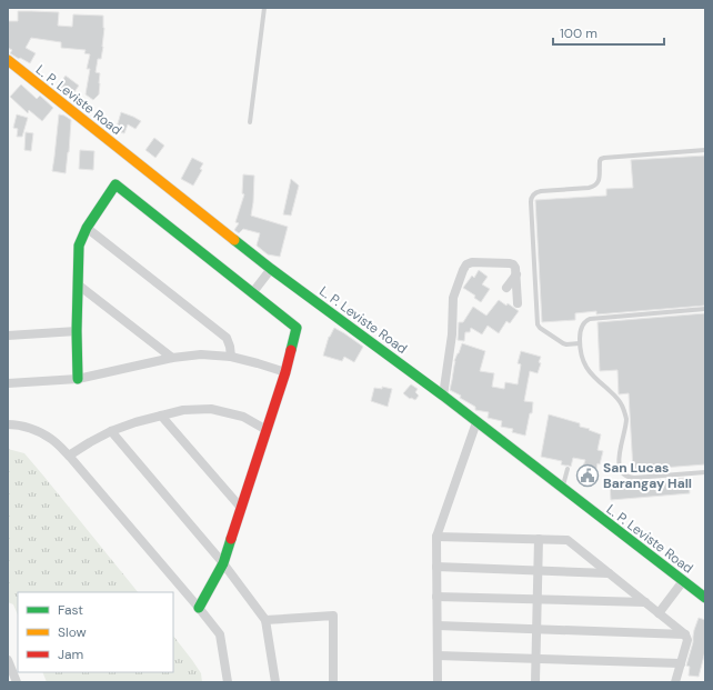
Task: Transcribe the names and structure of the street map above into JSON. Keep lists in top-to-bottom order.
{
  "streets": {
    "main road": ["L. P. Leviste Road"]
  },
  "places": {
    "public building": ["San Lucas Barangay Hall"]
  },
  "legend": ["Fast", "Slow", "Jam"],
  "scale_bar": "100 m"
}
